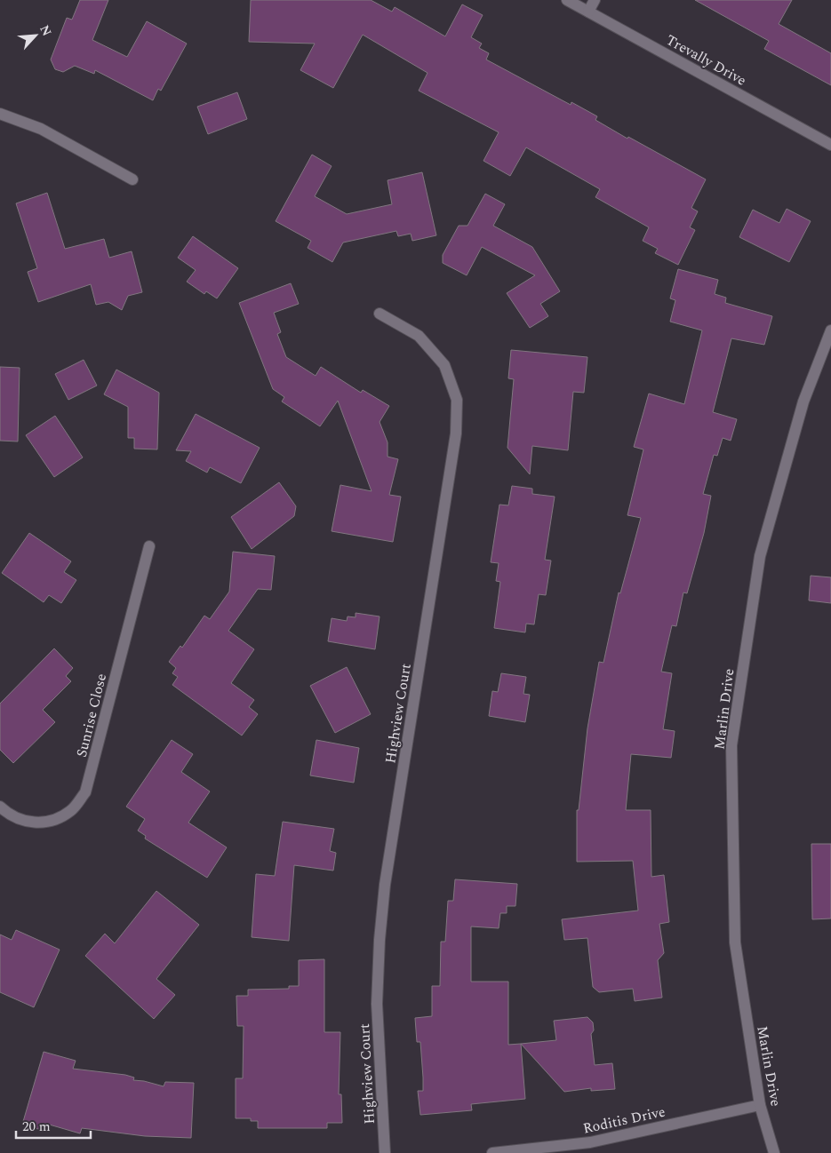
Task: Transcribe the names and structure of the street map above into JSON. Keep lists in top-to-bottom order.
{
  "streets": {
    "street": [
      "Trevally Drive",
      "Marlin Drive",
      "Highview Court",
      "Sunrise Close",
      "Roditis Drive"
    ]
  },
  "crossings": [
    ["Marlin Drive", "Roditis Drive"]
  ],
  "scale_bar": "20 m",
  "north": "top right"
}
